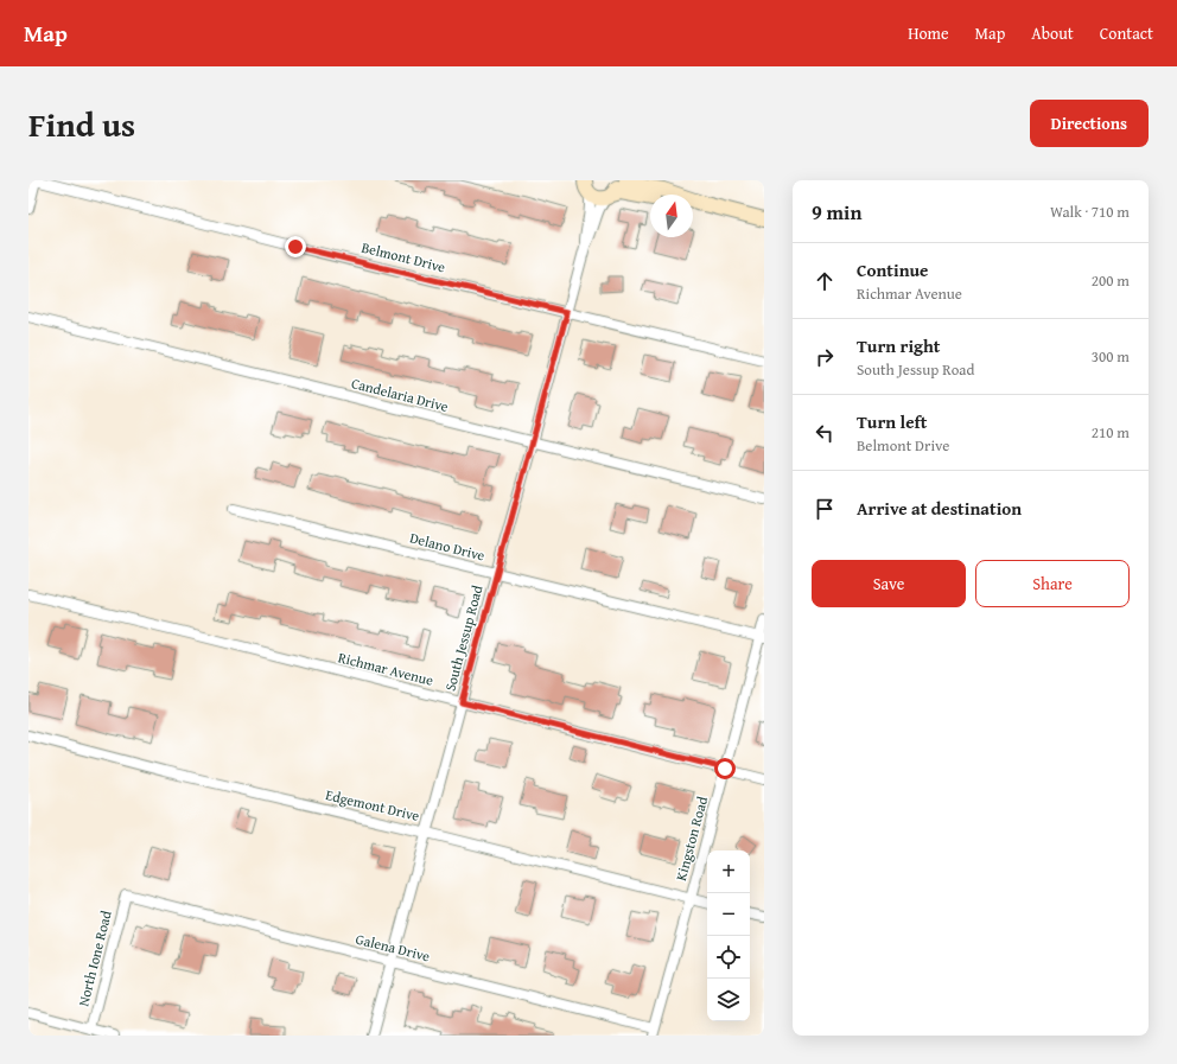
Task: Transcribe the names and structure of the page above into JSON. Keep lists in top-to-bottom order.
{
  "streets": {
    "street": [
      "Belmont Drive",
      "Candelaria Drive",
      "Delano Drive",
      "South Jessup Road",
      "Richmar Avenue",
      "Edgemont Drive",
      "Kingston Road",
      "Galena Drive",
      "North Ione Road"
    ]
  },
  "crossings": [
    ["Belmont Drive", "South Jessup Road"],
    ["Candelaria Drive", "South Jessup Road"],
    ["Delano Drive", "South Jessup Road"],
    ["Delano Drive", "Kingston Road"],
    ["South Jessup Road", "Richmar Avenue"],
    ["South Jessup Road", "Edgemont Drive"],
    ["South Jessup Road", "Galena Drive"],
    ["Richmar Avenue", "Kingston Road"],
    ["Edgemont Drive", "Kingston Road"],
    ["Kingston Road", "Galena Drive"],
    ["Galena Drive", "North Ione Road"]
  ],
  "north": "top",
  "page": {
    "header": "Map",
    "nav": [
      "Home",
      "Map",
      "About",
      "Contact"
    ],
    "title": "Find us",
    "buttons": [
      "Directions",
      ["Save", "Share"]
    ],
    "heading": ["9 min", "Walk · 710 m"],
    "list": [
      ["Continue", "Richmar Avenue", "200 m"],
      ["Turn right", "South Jessup Road", "300 m"],
      ["Turn left", "Belmont Drive", "210 m"],
      "Arrive at destination"
    ],
    "map_buttons": ["+", "−"]
  }
}
